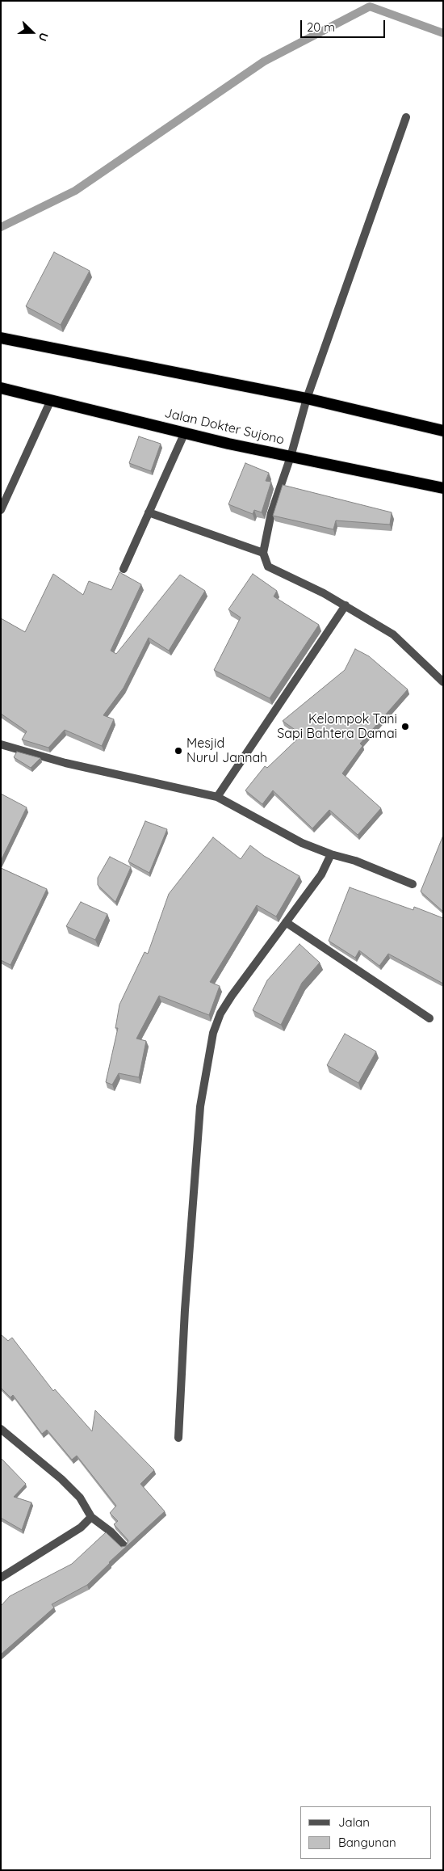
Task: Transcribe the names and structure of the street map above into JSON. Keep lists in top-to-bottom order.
{
  "streets": {
    "highway": ["Jalan Dokter Sujono"]
  },
  "places": ["Kelompok Tani Sapi Bahtera Damai", "Mesjid Nurul Jannah"],
  "legend": ["Jalan", "Bangunan"],
  "scale_bar": "20 m",
  "north": "right"
}
